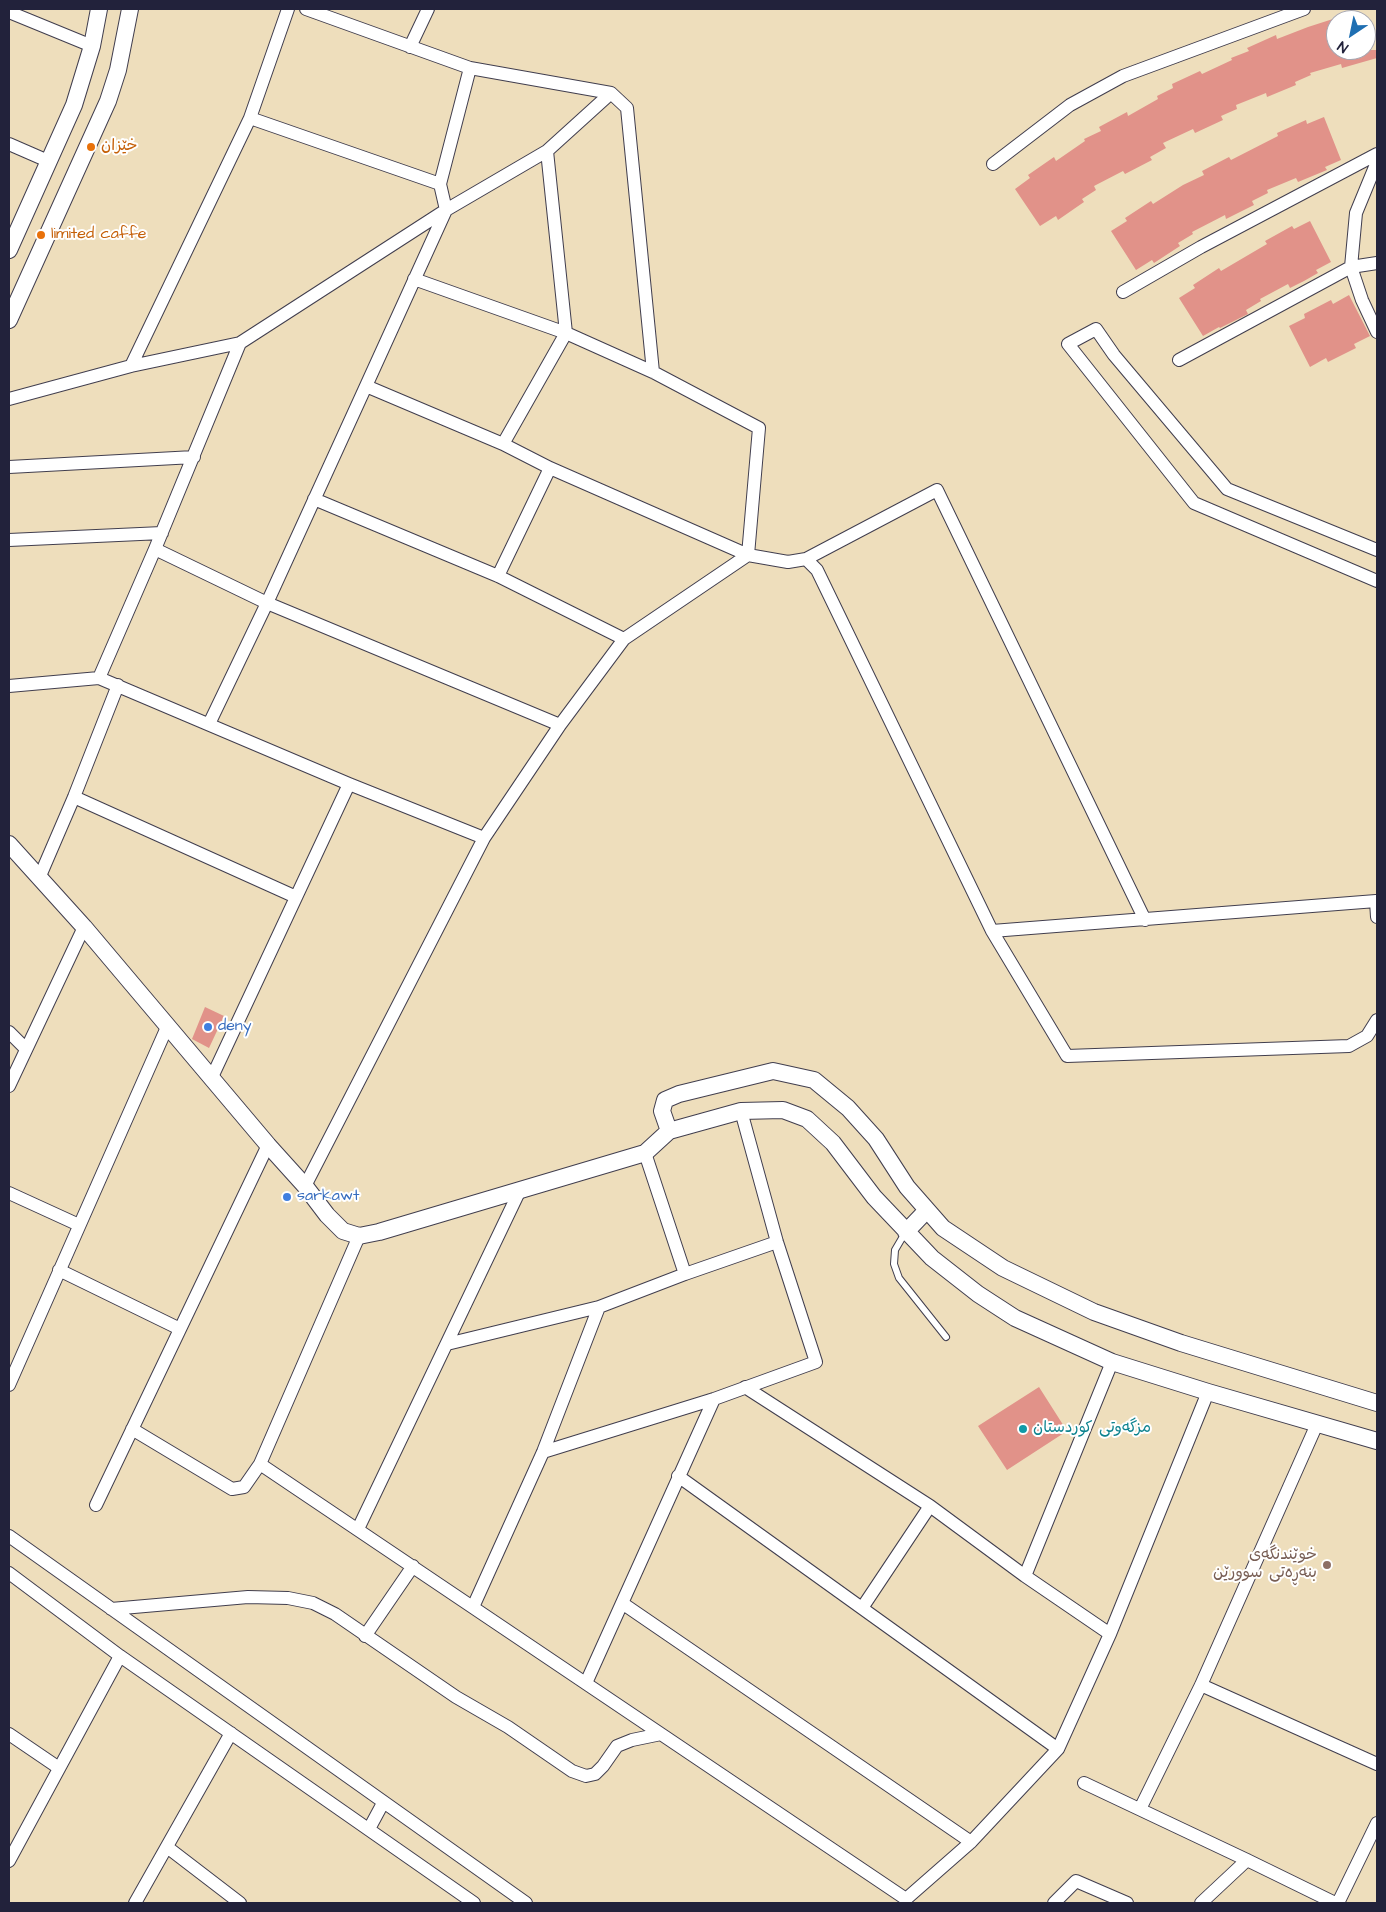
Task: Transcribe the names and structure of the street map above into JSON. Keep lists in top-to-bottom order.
{
  "places": [
    "خێزان",
    "limited caffe",
    "deny",
    "sarkawt",
    "مزگەوتی کوردستان",
    "خوێندنگەی بنەڕەتی سوورێن"
  ],
  "north": "bottom left"
}
